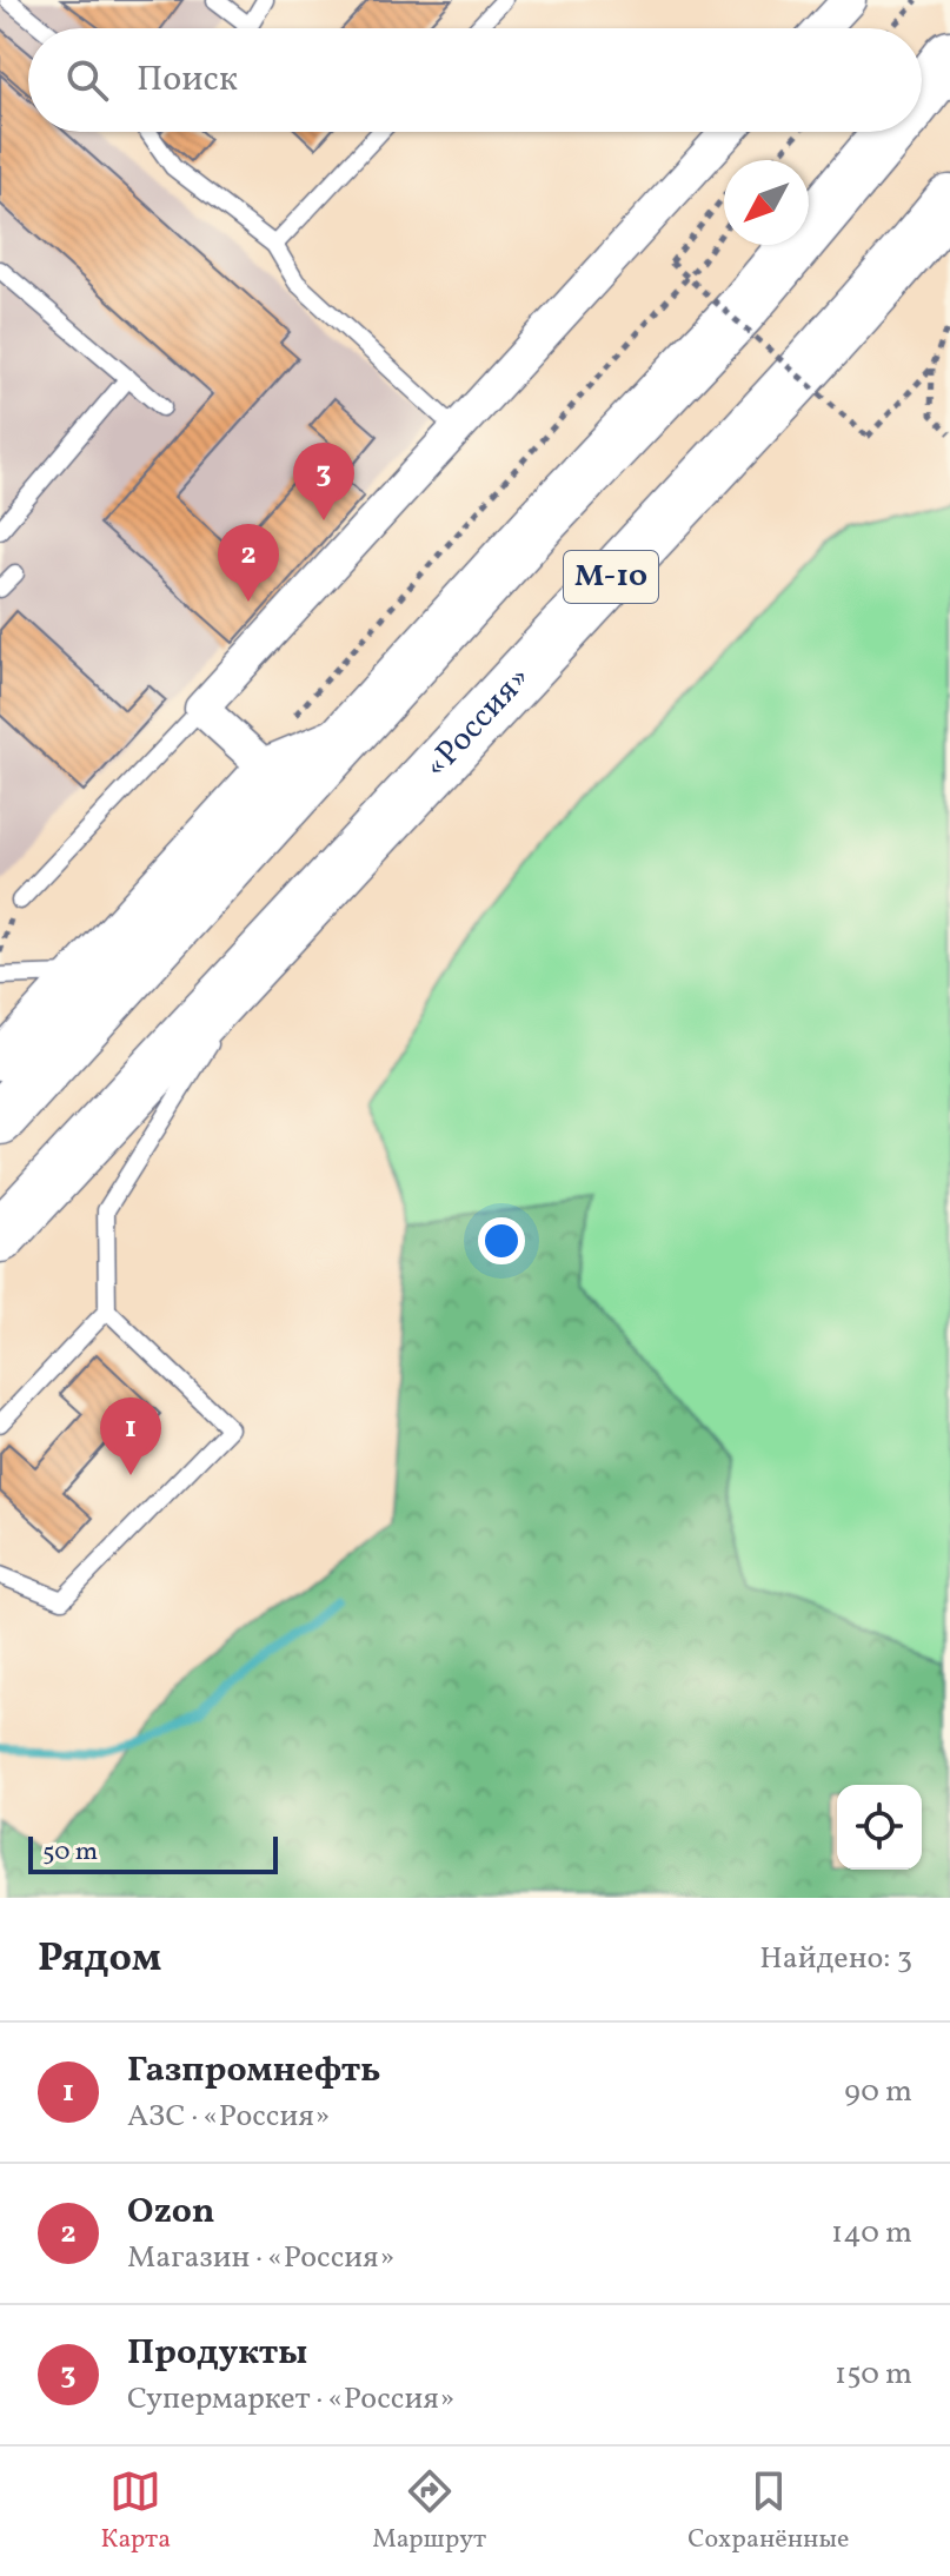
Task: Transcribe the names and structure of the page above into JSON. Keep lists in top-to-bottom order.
{
  "streets": {
    "highway": ["М-10", "«Россия»"]
  },
  "scale_bar": "50 m",
  "north": "bottom left",
  "page": {
    "search": "Поиск",
    "pins": ["3", "2", "1"],
    "scale": "50 m",
    "heading": ["Рядом", "Найдено: 3"],
    "list": [
      {
        "mark": "1",
        "name": "Газпромнефть",
        "note": "АЗС · «Россия»",
        "value": "90 m"
      },
      {
        "mark": "2",
        "name": "Ozon",
        "note": "Магазин · «Россия»",
        "value": "140 m"
      },
      {
        "mark": "3",
        "name": "Продукты",
        "note": "Супермаркет · «Россия»",
        "value": "150 m"
      }
    ],
    "nav": ["Карта", "Маршрут", "Сохранённые"]
  }
}
